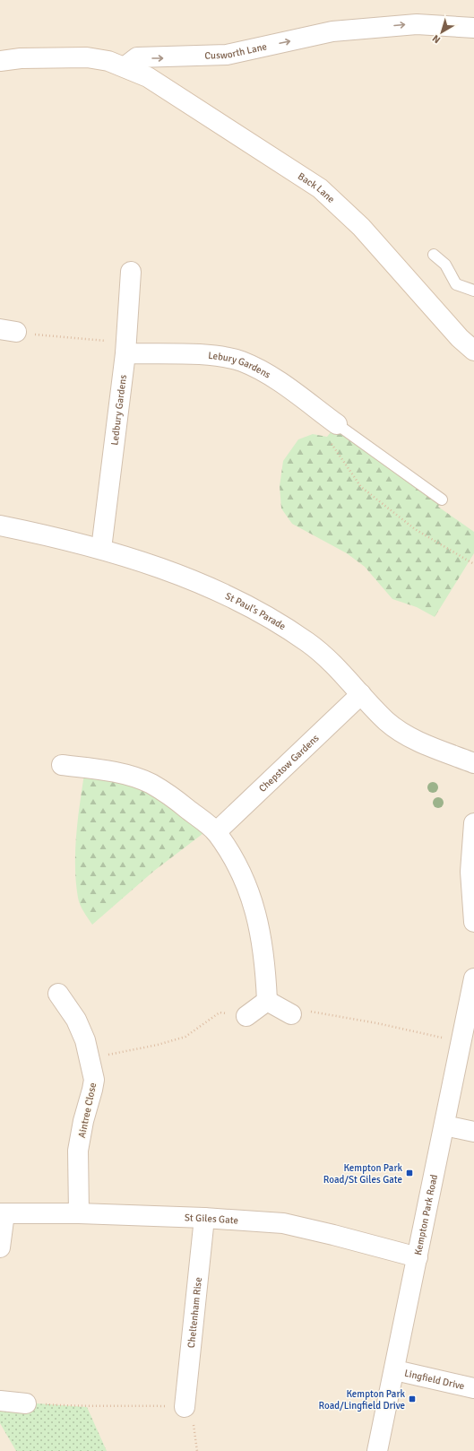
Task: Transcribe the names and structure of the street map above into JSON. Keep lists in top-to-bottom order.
{
  "streets": {
    "street": [
      "Cusworth Lane",
      "Back Lane",
      "Lebury Gardens",
      "Ledbury Gardens",
      "St Paul's Parade",
      "Chepstow Gardens",
      "Aintree Close",
      "Kempton Park Road",
      "St Giles Gate",
      "Cheltenham Rise",
      "Lingfield Drive"
    ]
  },
  "crossings": [
    ["Cusworth Lane", "Back Lane"],
    ["Lebury Gardens", "Ledbury Gardens"],
    ["Ledbury Gardens", "St Paul's Parade"],
    ["St Paul's Parade", "Chepstow Gardens"],
    ["Aintree Close", "St Giles Gate"],
    ["Kempton Park Road", "St Giles Gate"],
    ["Kempton Park Road", "Lingfield Drive"],
    ["St Giles Gate", "Cheltenham Rise"]
  ],
  "one_way": ["Cusworth Lane"],
  "places": {
    "transit": ["Kempton Park Road/St Giles Gate", "Kempton Park Road/Lingfield Drive"]
  },
  "north": "bottom left"
}
